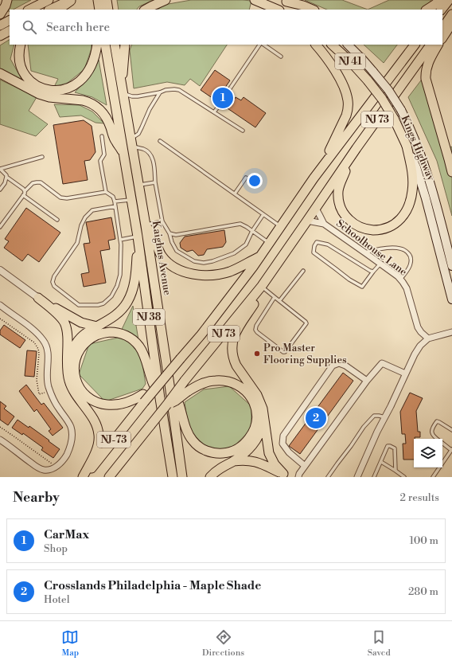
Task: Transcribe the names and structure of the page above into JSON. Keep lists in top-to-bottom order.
{
  "streets": {
    "main road": [
      "NJ 41",
      "NJ 73",
      "Kings Highway",
      "Kaighns Avenue",
      "NJ 38",
      "NJ-73"
    ],
    "street": ["Schoolhouse Lane"]
  },
  "crossings": [
    ["NJ 73", "Schoolhouse Lane"],
    ["NJ 73", "NJ-73"]
  ],
  "places": ["Pro Master Flooring Supplies"],
  "page": {
    "search": "Search here",
    "pins": ["1", "2"],
    "heading": ["Nearby", "2 results"],
    "list": [
      {
        "mark": "1",
        "name": "CarMax",
        "note": "Shop",
        "value": "100 m"
      },
      {
        "mark": "2",
        "name": "Crosslands Philadelphia - Maple Shade",
        "note": "Hotel",
        "value": "280 m"
      }
    ],
    "nav": ["Map", "Directions", "Saved"]
  }
}
